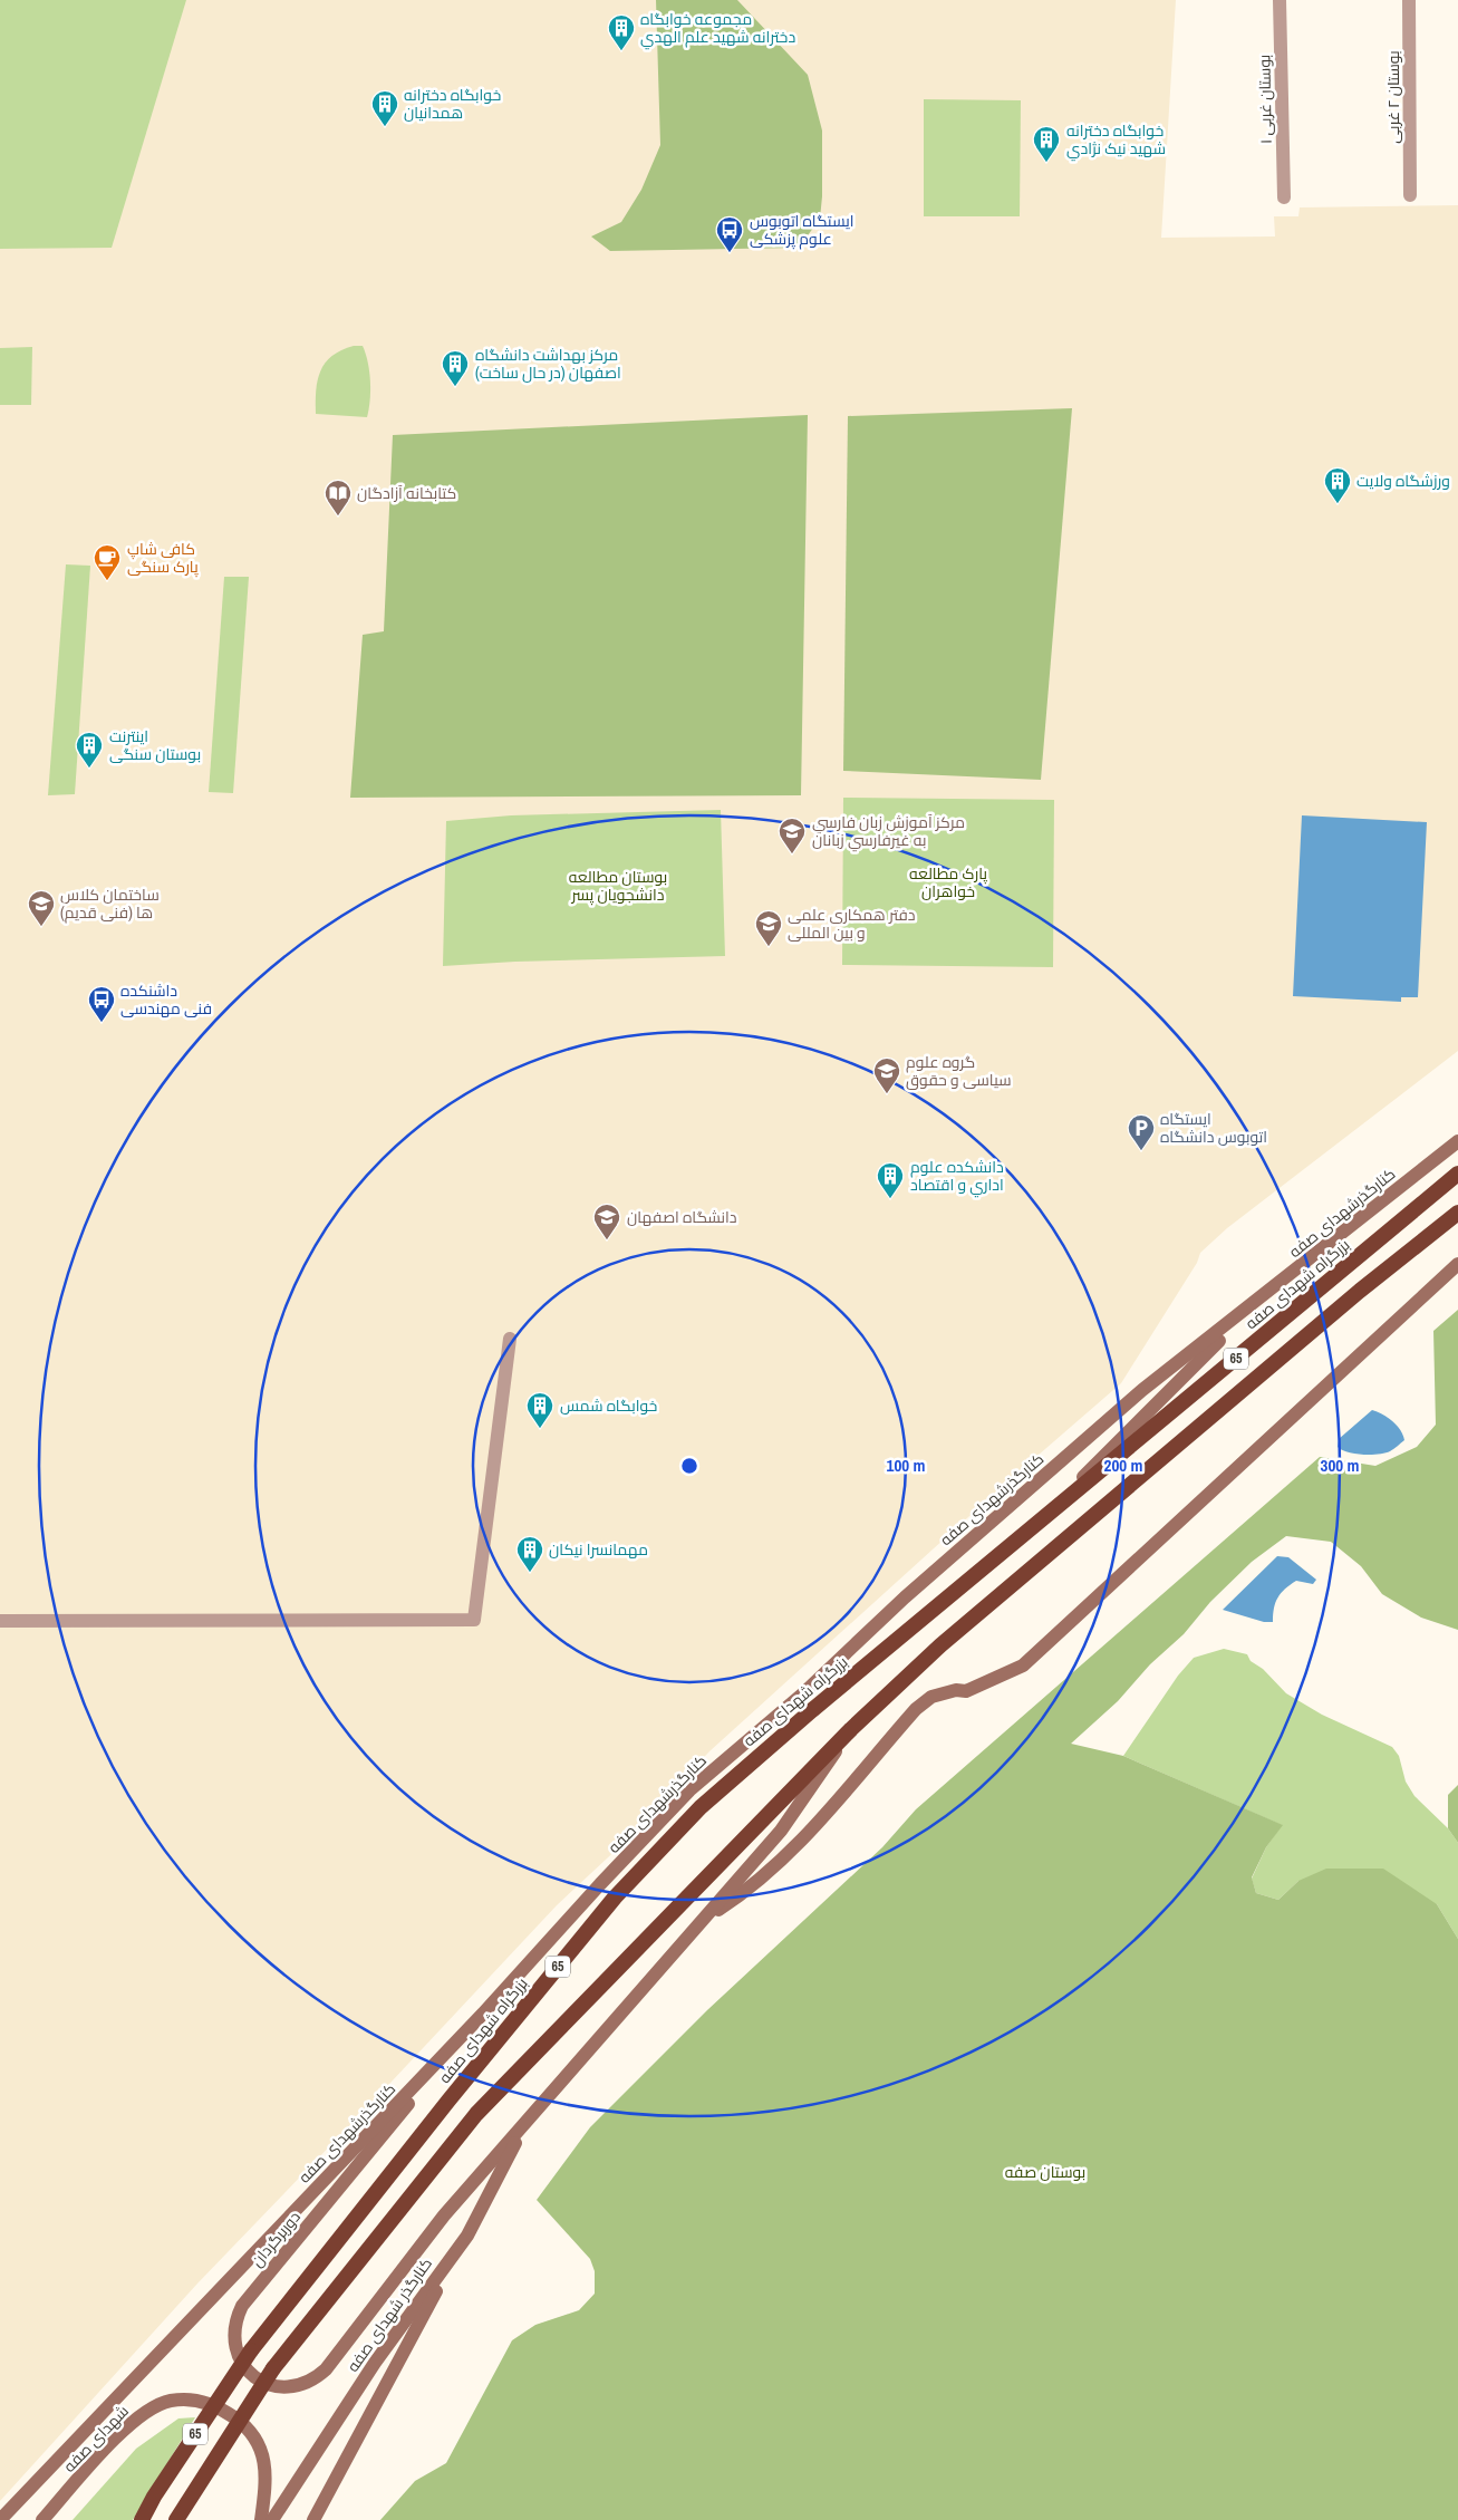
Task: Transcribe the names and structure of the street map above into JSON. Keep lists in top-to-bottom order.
{
  "streets": {
    "highway": ["بزرگراه شهدای صفه", "65"],
    "main road": [
      "کنارگذرشهدای صفه",
      "دوربرگردان",
      "کنارگذر شهدای صفه",
      "شهدای صفه"
    ],
    "street": ["بوستان ۲ غربی", "بوستان غربی ۱"]
  },
  "crossings": [
    ["کنارگذرشهدای صفه", "دوربرگردان"],
    ["دوربرگردان", "کنارگذر شهدای صفه"]
  ],
  "parks": ["پارک مطالعه خواهران", "بوستان مطالعه دانشجویان پسر", "بوستان صفه"],
  "places": {
    "building": [
      "مجموعه خوابگاه دخترانه شهيد علم الهدي",
      "خوابگاه دخترانه همدانیان",
      "خوابگاه دخترانه شهيد نيک نژادي",
      "مرکز بهداشت دانشگاه اصفهان (در حال ساخت)",
      "ورزشگاه ولایت",
      "اینترنت بوستان سنگی",
      "دانشکده علوم اداري و اقتصاد",
      "خوابگاه شمس",
      "مهمانسرا نیکان"
    ],
    "bus stop": ["ایستگاه اتوبوس علوم پزشکی", "داشنکده فنی مهندسی"],
    "library": ["کتابخانه آزادگان"],
    "cafe": ["کافی شاپ پارک سنگی"],
    "school or university": [
      "مرکز آموزش زبان فارسي به غيرفارسي زبانان",
      "ساختمان کلاس ها (فنی قدیم)",
      "دفتر همکاری علمی و بین المللی",
      "گروه علوم سیاسی و حقوق",
      "دانشگاه اصفهان"
    ],
    "parking": ["ایستگاه اتوبوس دانشگاه"]
  },
  "rings": ["100 m", "200 m", "300 m"]
}
